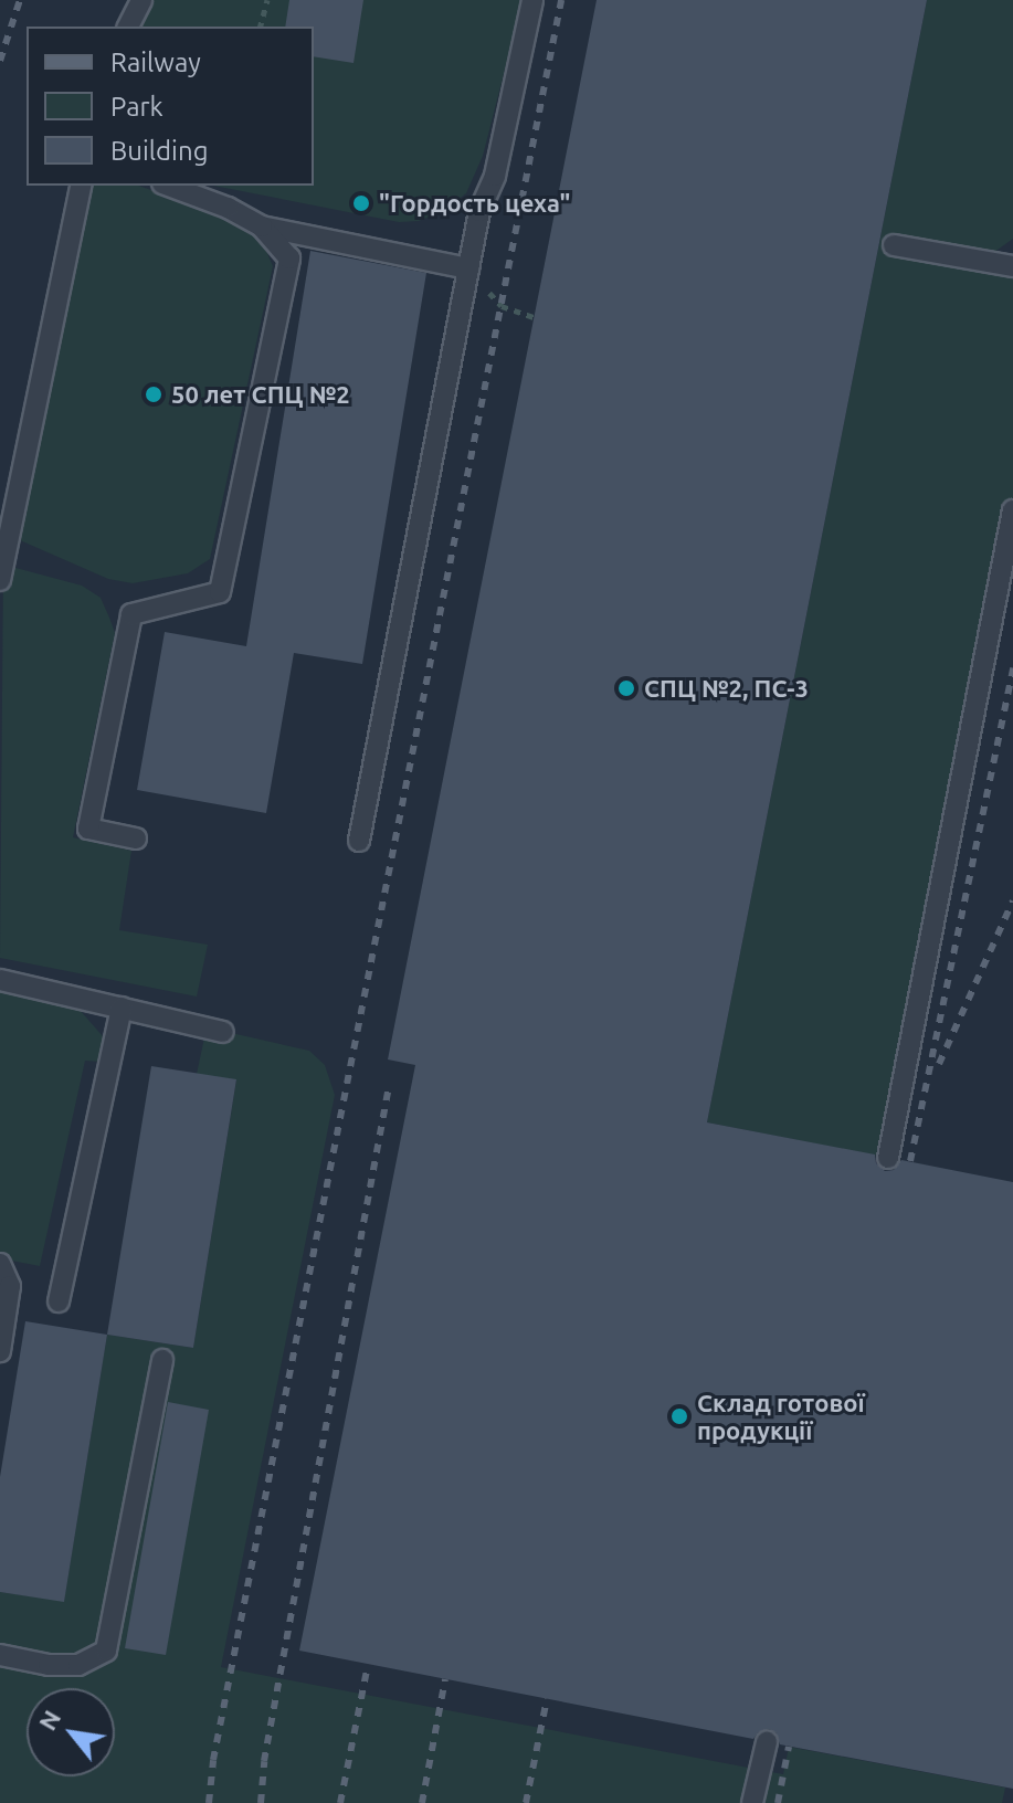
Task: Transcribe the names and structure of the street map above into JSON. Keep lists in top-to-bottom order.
{
  "places": [
    "\"Гордость цеха\"",
    "50 лет СПЦ №2",
    "СПЦ №2, ПС-3",
    "Склад готової продукції"
  ],
  "legend": ["Railway", "Park", "Building"],
  "north": "top left"
}
